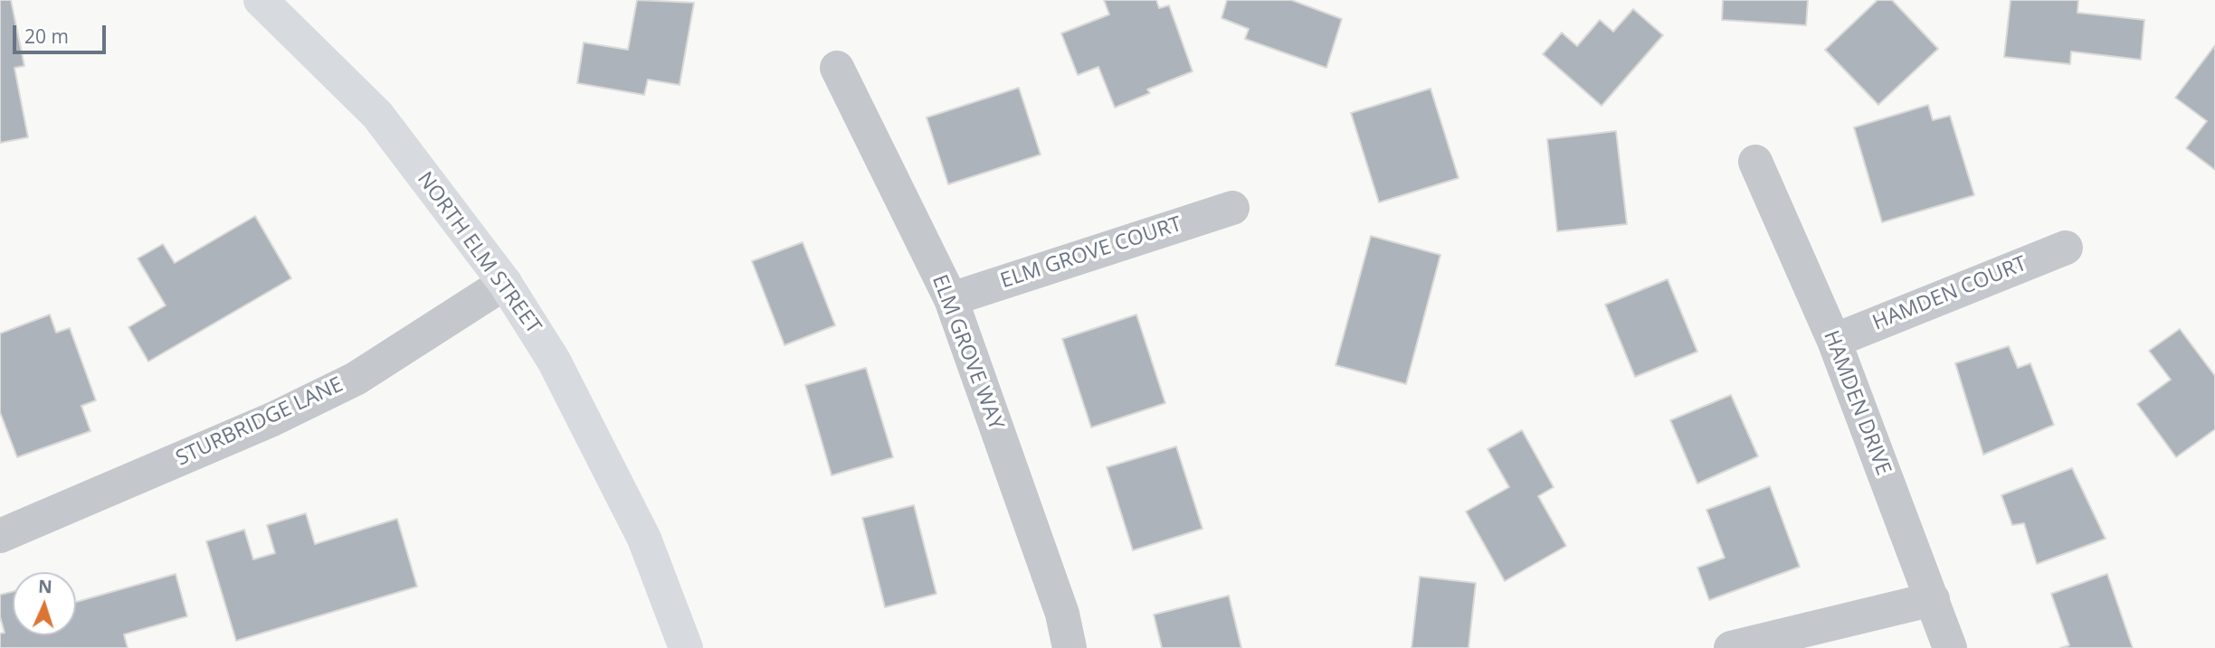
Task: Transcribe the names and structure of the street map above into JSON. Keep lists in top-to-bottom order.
{
  "streets": {
    "main road": ["NORTH ELM STREET"],
    "street": [
      "ELM GROVE COURT",
      "HAMDEN COURT",
      "ELM GROVE WAY",
      "HAMDEN DRIVE",
      "STURBRIDGE LANE"
    ]
  },
  "crossings": [
    ["NORTH ELM STREET", "STURBRIDGE LANE"],
    ["ELM GROVE COURT", "ELM GROVE WAY"],
    ["HAMDEN COURT", "HAMDEN DRIVE"]
  ],
  "scale_bar": "20 m",
  "north": "top"
}
